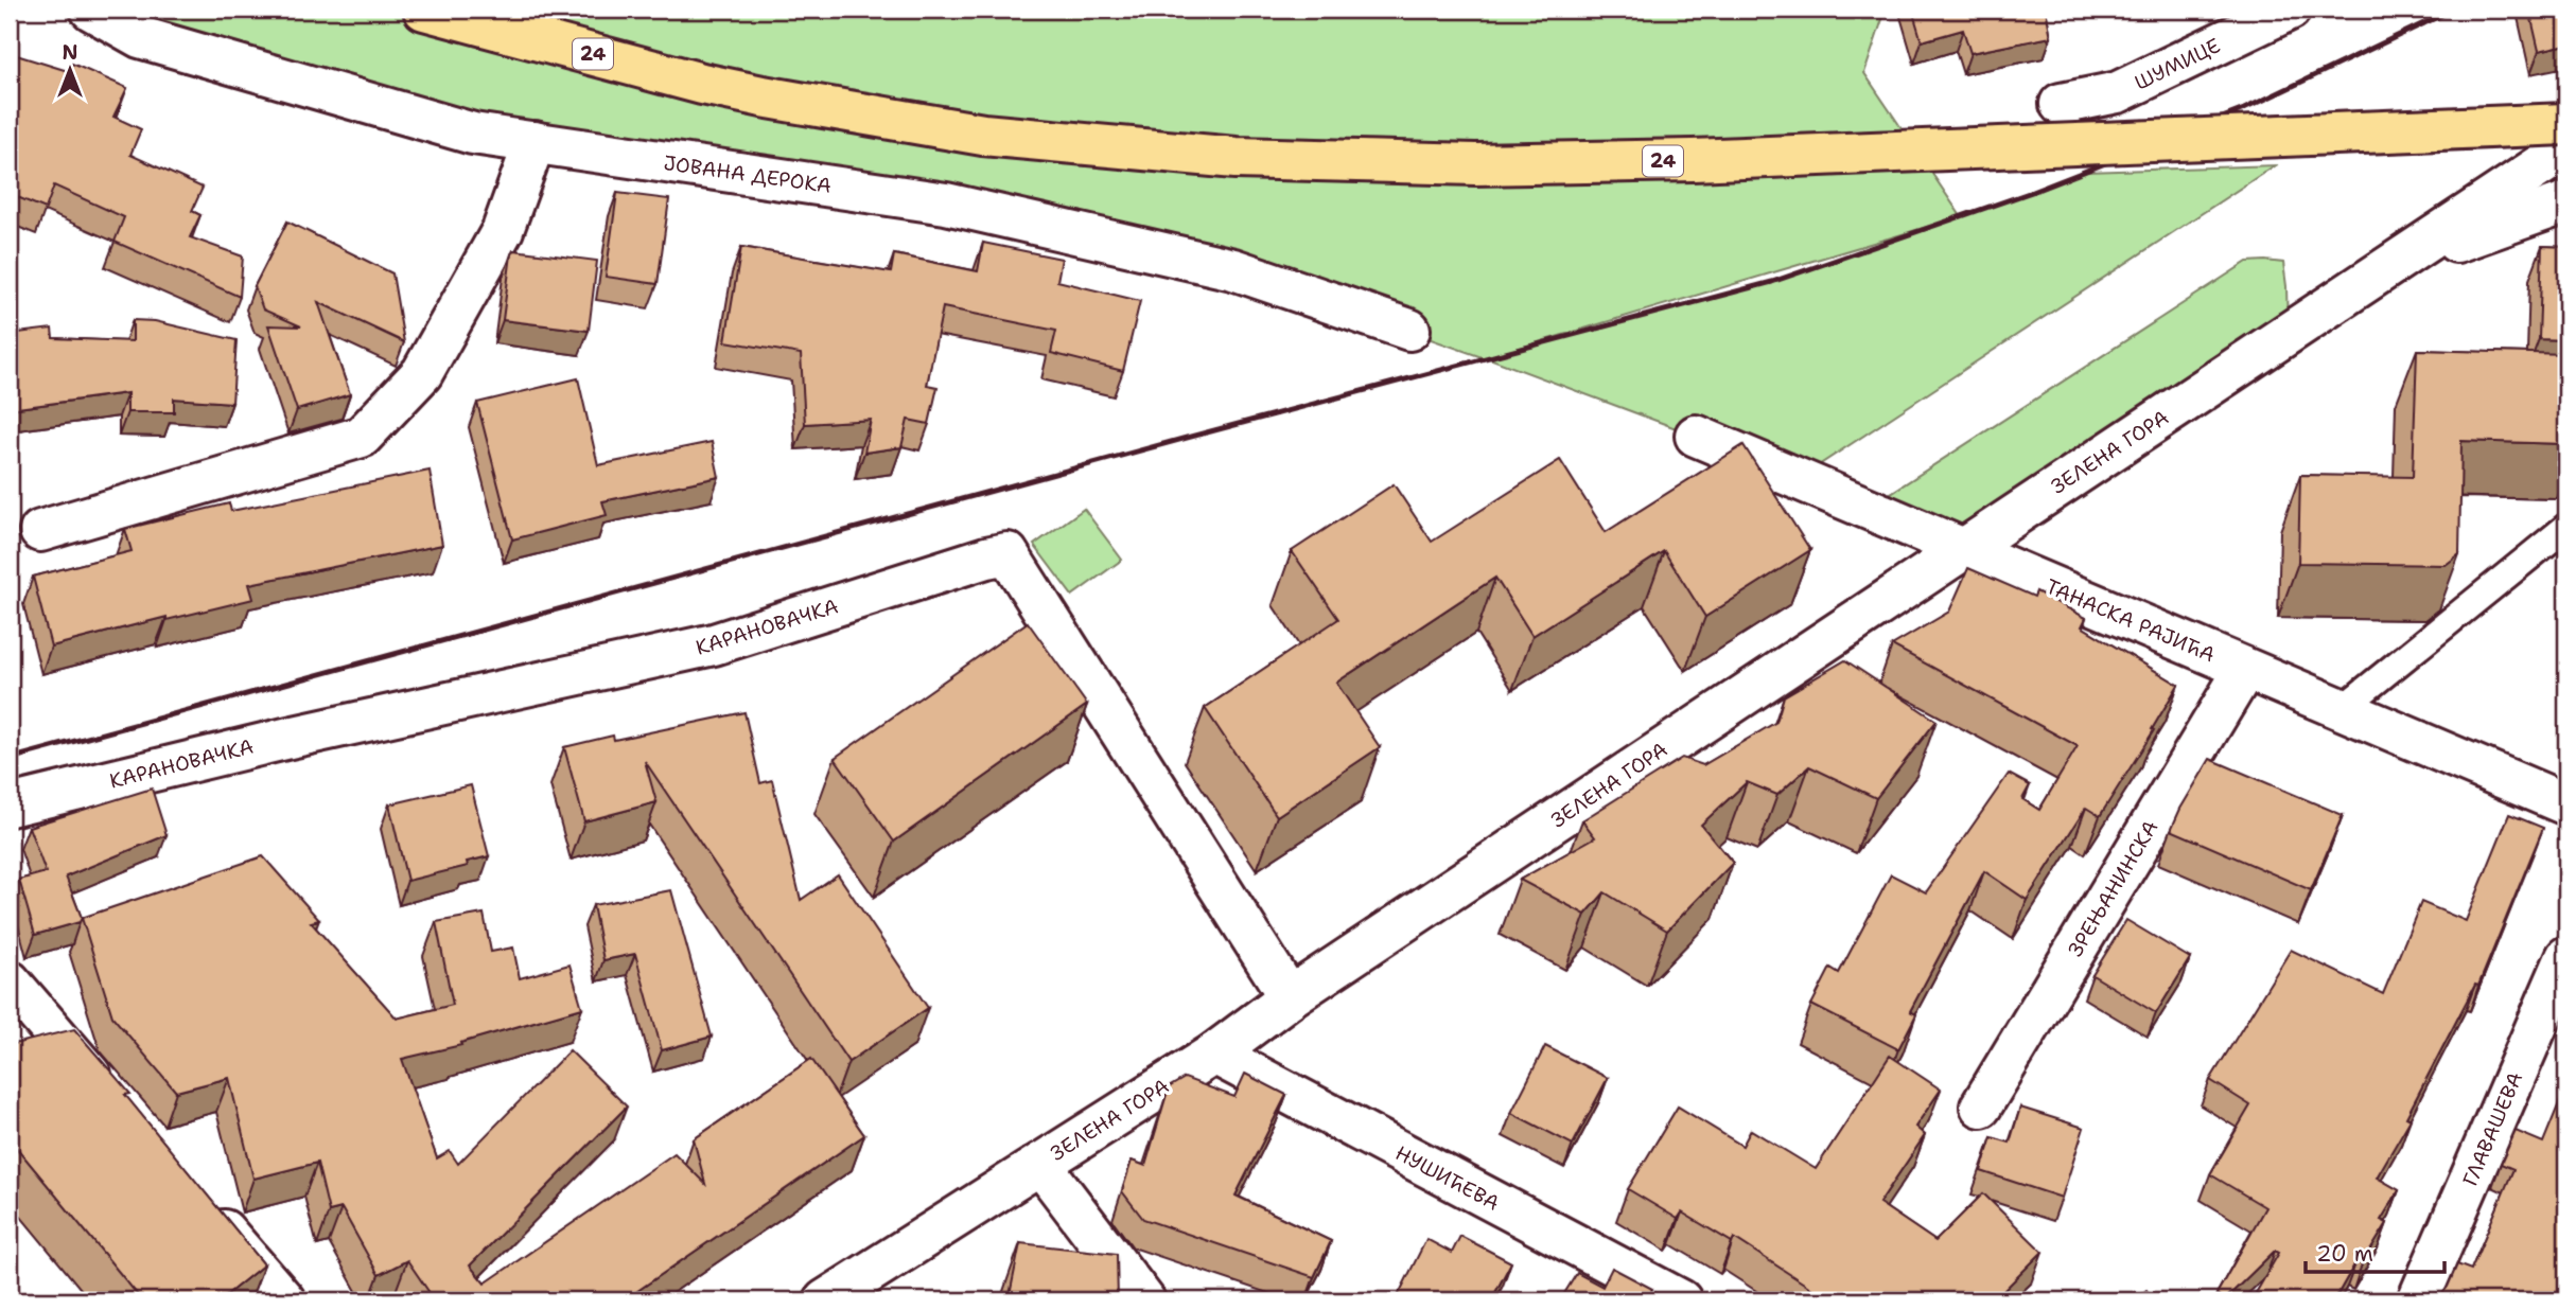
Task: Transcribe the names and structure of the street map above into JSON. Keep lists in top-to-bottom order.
{
  "streets": {
    "main road": ["24"],
    "street": [
      "ШУМИЦЕ",
      "ЈОВАНА ДЕРОКА",
      "ЗЕЛЕНА ГОРА",
      "ТАНАСКА РАЈИЋА",
      "КАРАНОВАЧКА",
      "ЗРЕЊАНИНСКА",
      "ГЛАВАШЕВА",
      "НУШИЋЕВА"
    ]
  },
  "crossings": [
    ["ЗЕЛЕНА ГОРА", "ТАНАСКА РАЈИЋА"],
    ["ЗЕЛЕНА ГОРА", "КАРАНОВАЧКА"],
    ["ЗЕЛЕНА ГОРА", "НУШИЋЕВА"],
    ["ТАНАСКА РАЈИЋА", "ЗРЕЊАНИНСКА"]
  ],
  "scale_bar": "20 m",
  "north": "top"
}
